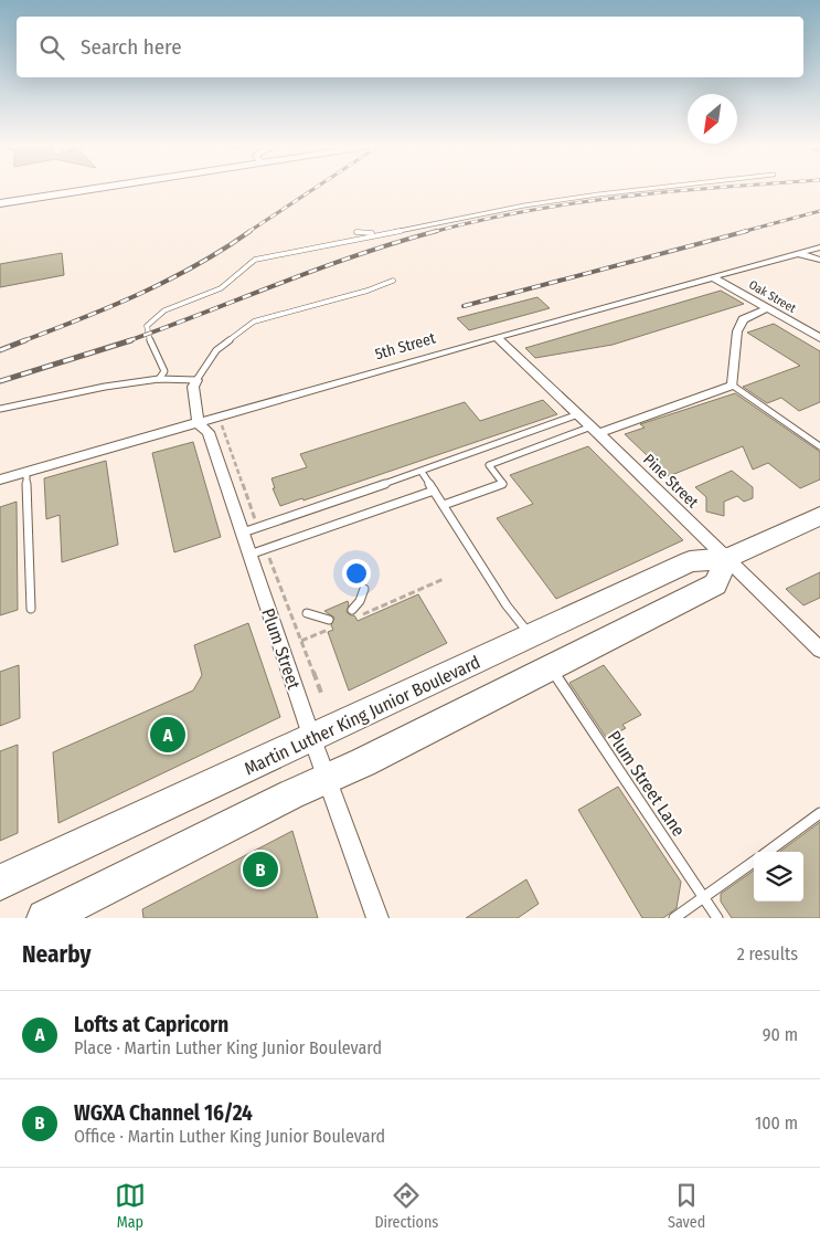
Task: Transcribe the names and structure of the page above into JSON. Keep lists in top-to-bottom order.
{
  "streets": {
    "main road": ["Martin Luther King Junior Boulevard"],
    "street": [
      "Oak Street",
      "5th Street",
      "Pine Street",
      "Plum Street"
    ],
    "lane": ["Plum Street Lane"]
  },
  "crossings": [
    ["Oak Street", "5th Street"],
    ["5th Street", "Pine Street"],
    ["5th Street", "Plum Street"],
    ["Pine Street", "Martin Luther King Junior Boulevard"],
    ["Plum Street", "Martin Luther King Junior Boulevard"]
  ],
  "north": "bottom left",
  "page": {
    "search": "Search here",
    "pins": ["A", "B"],
    "heading": ["Nearby", "2 results"],
    "list": [
      {
        "mark": "A",
        "name": "Lofts at Capricorn",
        "note": "Place · Martin Luther King Junior Boulevard",
        "value": "90 m"
      },
      {
        "mark": "B",
        "name": "WGXA Channel 16/24",
        "note": "Office · Martin Luther King Junior Boulevard",
        "value": "100 m"
      }
    ],
    "nav": ["Map", "Directions", "Saved"]
  }
}
